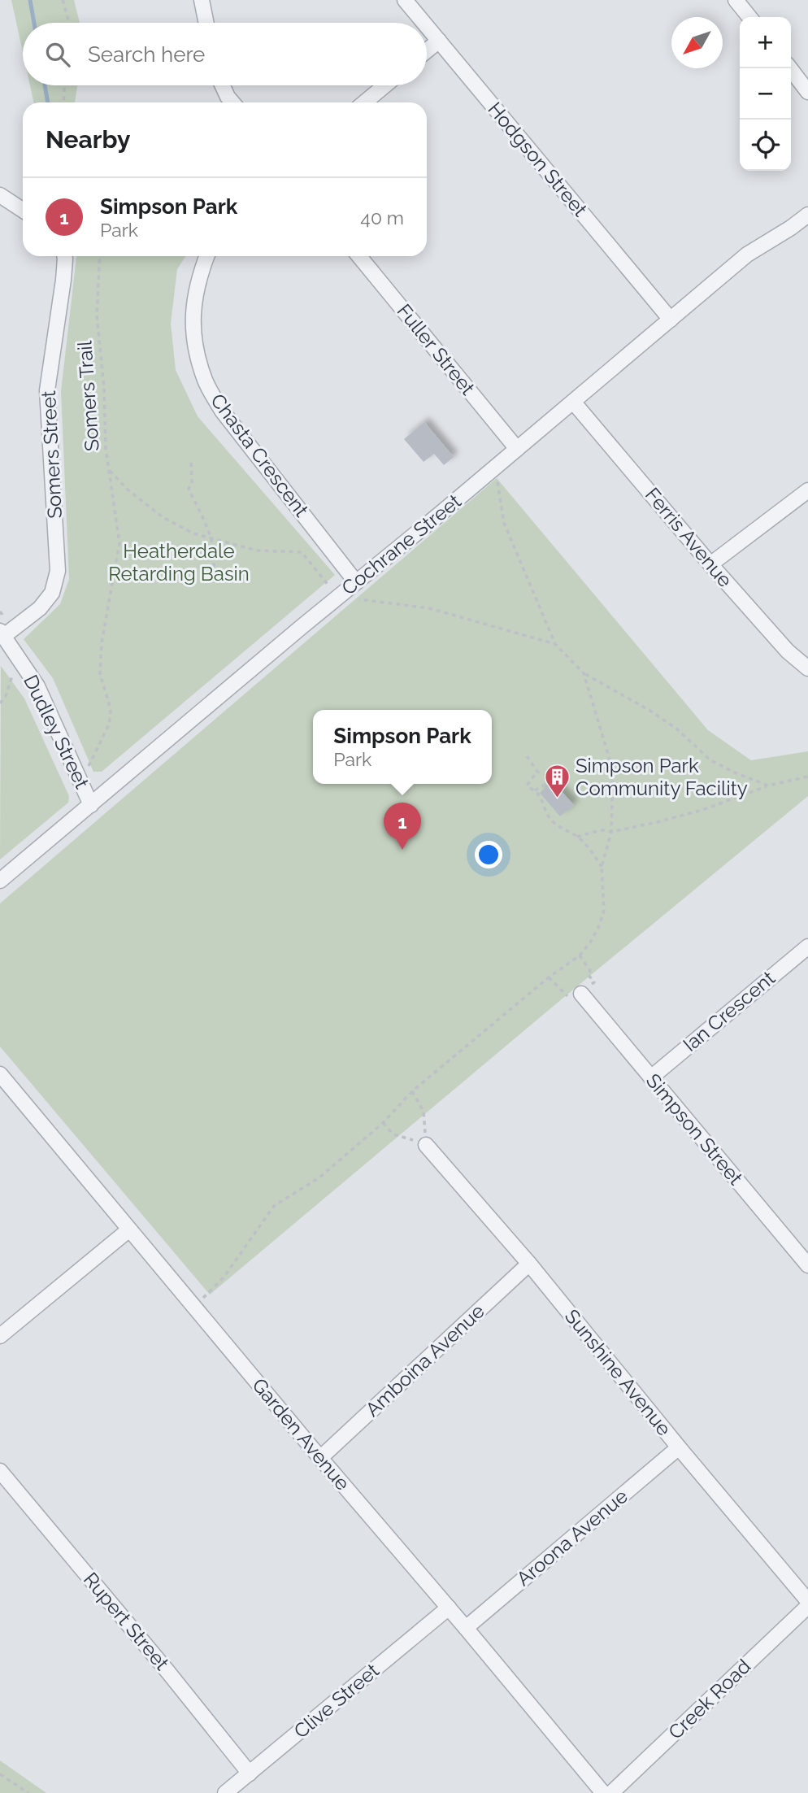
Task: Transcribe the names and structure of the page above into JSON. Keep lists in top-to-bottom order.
{
  "streets": {
    "street": [
      "Hodgson Street",
      "Fuller Street",
      "Somers Street",
      "Chasta Crescent",
      "Ferris Avenue",
      "Cochrane Street",
      "Dudley Street",
      "Ian Crescent",
      "Simpson Street",
      "Amboina Avenue",
      "Sunshine Avenue",
      "Garden Avenue",
      "Aroona Avenue",
      "Rupert Street",
      "Creek Road",
      "Clive Street"
    ],
    "path": ["Somers Trail"]
  },
  "crossings": [
    ["Hodgson Street", "Cochrane Street"],
    ["Fuller Street", "Cochrane Street"],
    ["Somers Trail", "Cochrane Street"],
    ["Somers Street", "Dudley Street"],
    ["Chasta Crescent", "Cochrane Street"],
    ["Ferris Avenue", "Cochrane Street"],
    ["Cochrane Street", "Dudley Street"],
    ["Ian Crescent", "Simpson Street"],
    ["Amboina Avenue", "Sunshine Avenue"],
    ["Amboina Avenue", "Garden Avenue"],
    ["Sunshine Avenue", "Aroona Avenue"],
    ["Sunshine Avenue", "Creek Road"],
    ["Garden Avenue", "Aroona Avenue"],
    ["Garden Avenue", "Clive Street"],
    ["Rupert Street", "Clive Street"]
  ],
  "parks": ["Heatherdale Retarding Basin"],
  "places": {
    "building": ["Simpson Park Community Facility"]
  },
  "north": "bottom left",
  "page": {
    "map_buttons": ["+", "−"],
    "search": "Search here",
    "heading": "Nearby",
    "list": [
      {
        "mark": "1",
        "name": "Simpson Park",
        "note": "Park",
        "value": "40 m"
      }
    ],
    "popup": ["Simpson Park", "Park"],
    "pins": "1"
  }
}
